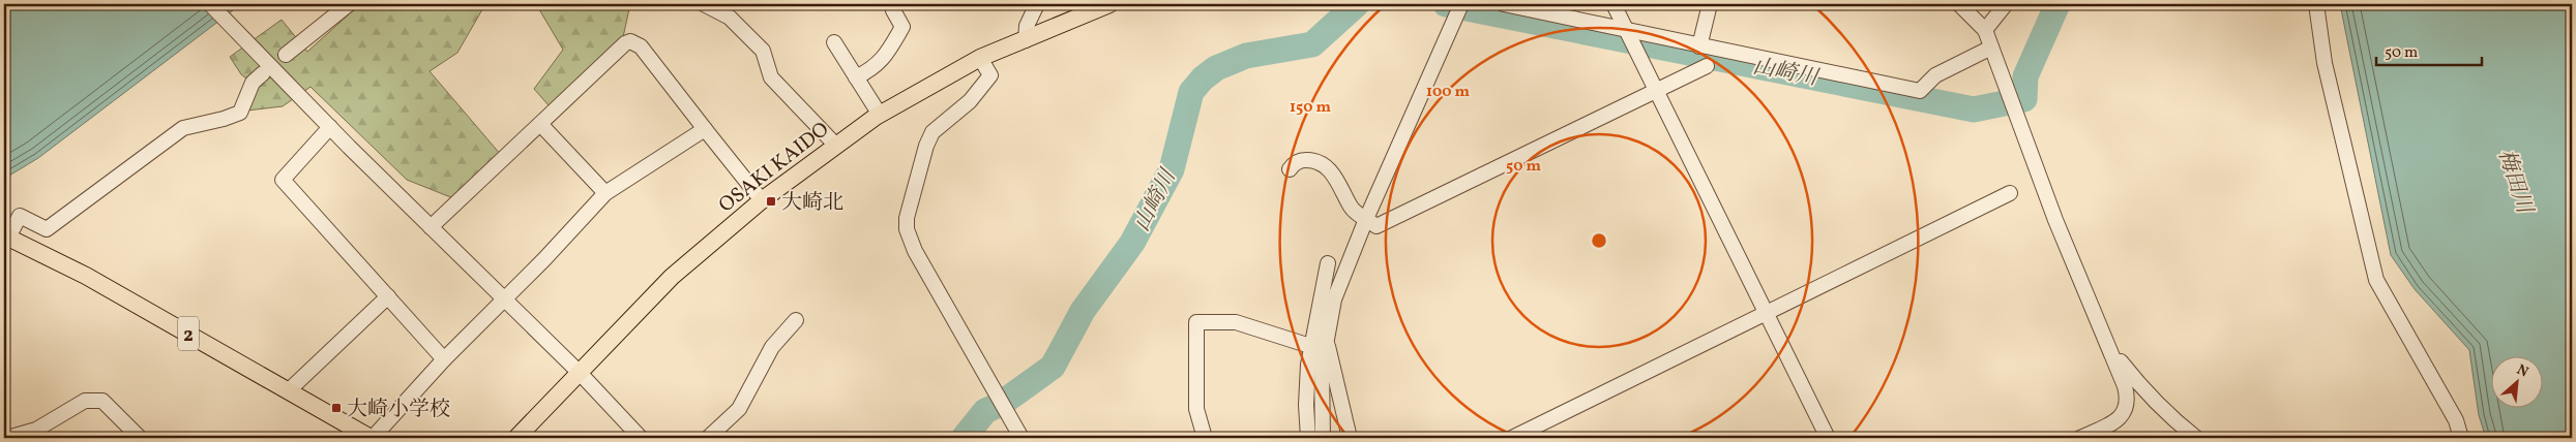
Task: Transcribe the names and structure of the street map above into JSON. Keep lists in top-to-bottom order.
{
  "streets": {
    "main road": ["OSAKI KAIDO", "2"]
  },
  "water": ["山崎川", "梅田川"],
  "places": {
    "transit": ["大崎北", "大崎小学校"]
  },
  "scale_bar": "50 m",
  "north": "top right",
  "rings": ["100 m", "150 m", "50 m"]
}
